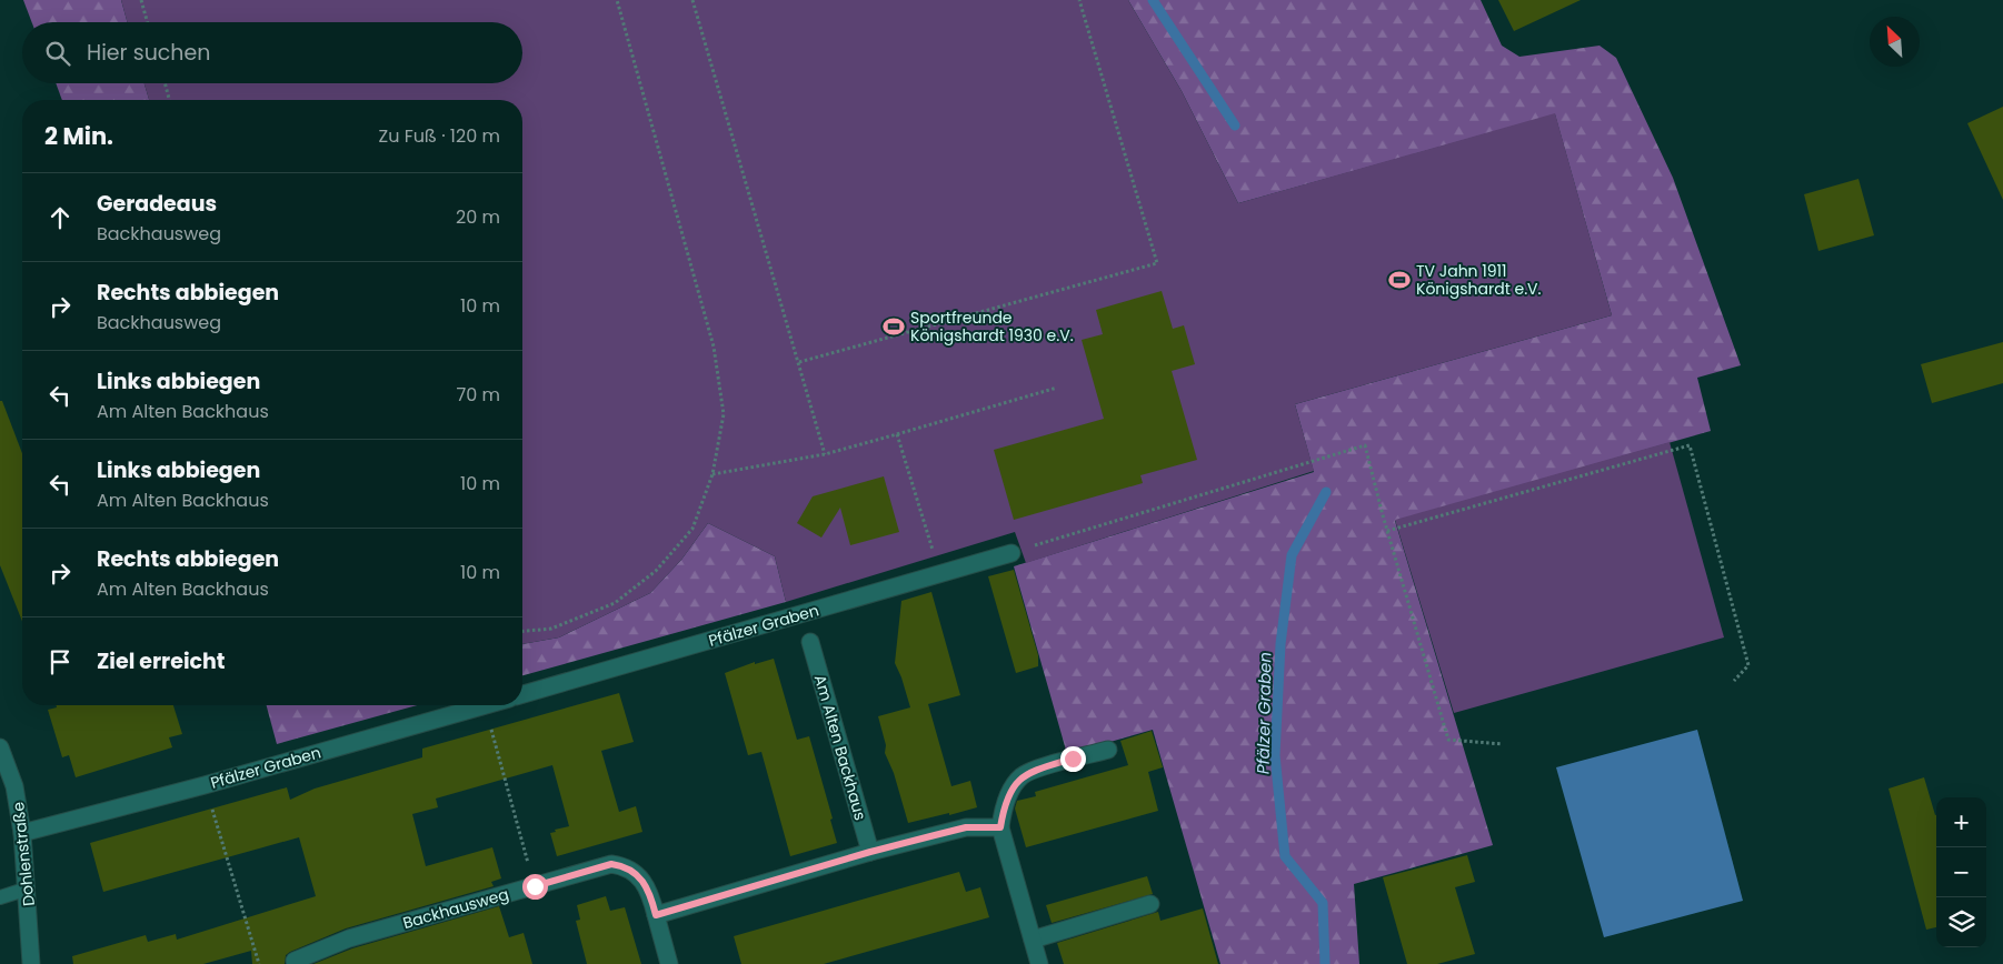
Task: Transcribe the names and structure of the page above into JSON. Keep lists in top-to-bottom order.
{
  "streets": {
    "street": [
      "Pfälzer Graben",
      "Am Alten Backhaus",
      "Dohlenstraße",
      "Backhausweg"
    ]
  },
  "crossings": [
    ["Pfälzer Graben", "Dohlenstraße"]
  ],
  "water": ["Pfälzer Graben"],
  "places": {
    "sports": ["TV Jahn 1911 Königshardt e.V.", "Sportfreunde Königshardt 1930 e.V."]
  },
  "north": "top left",
  "page": {
    "search": "Hier suchen",
    "heading": ["2 Min.", "Zu Fuß · 120 m"],
    "list": [
      ["Geradeaus", "Backhausweg", "20 m"],
      ["Rechts abbiegen", "Backhausweg", "10 m"],
      ["Links abbiegen", "Am Alten Backhaus", "70 m"],
      ["Links abbiegen", "Am Alten Backhaus", "10 m"],
      ["Rechts abbiegen", "Am Alten Backhaus", "10 m"],
      "Ziel erreicht"
    ],
    "map_buttons": ["+", "−"]
  }
}
